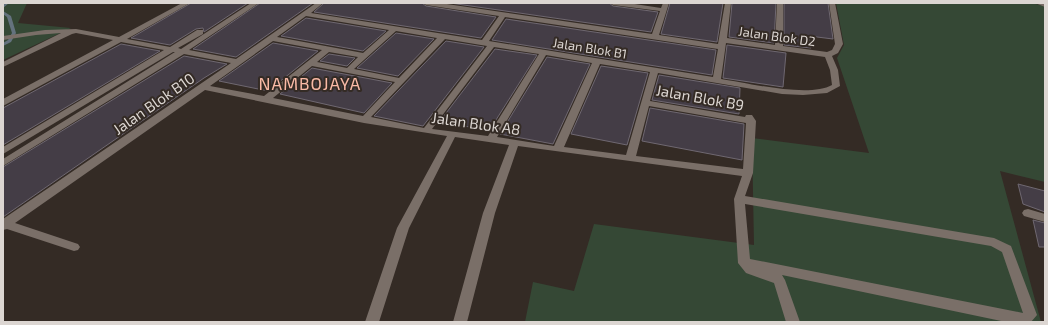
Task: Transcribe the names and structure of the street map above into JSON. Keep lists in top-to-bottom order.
{
  "streets": {
    "street": [
      "Jalan Blok D2",
      "Jalan Blok B1",
      "Jalan Blok B9",
      "Jalan Blok B10",
      "Jalan Blok A8"
    ]
  },
  "crossings": [
    ["Jalan Blok D2", "Jalan Blok B1"],
    ["Jalan Blok B1", "Jalan Blok B10"],
    ["Jalan Blok B9", "Jalan Blok A8"],
    ["Jalan Blok B10", "Jalan Blok A8"]
  ],
  "districts": ["NAMBOJAYA"]
}
